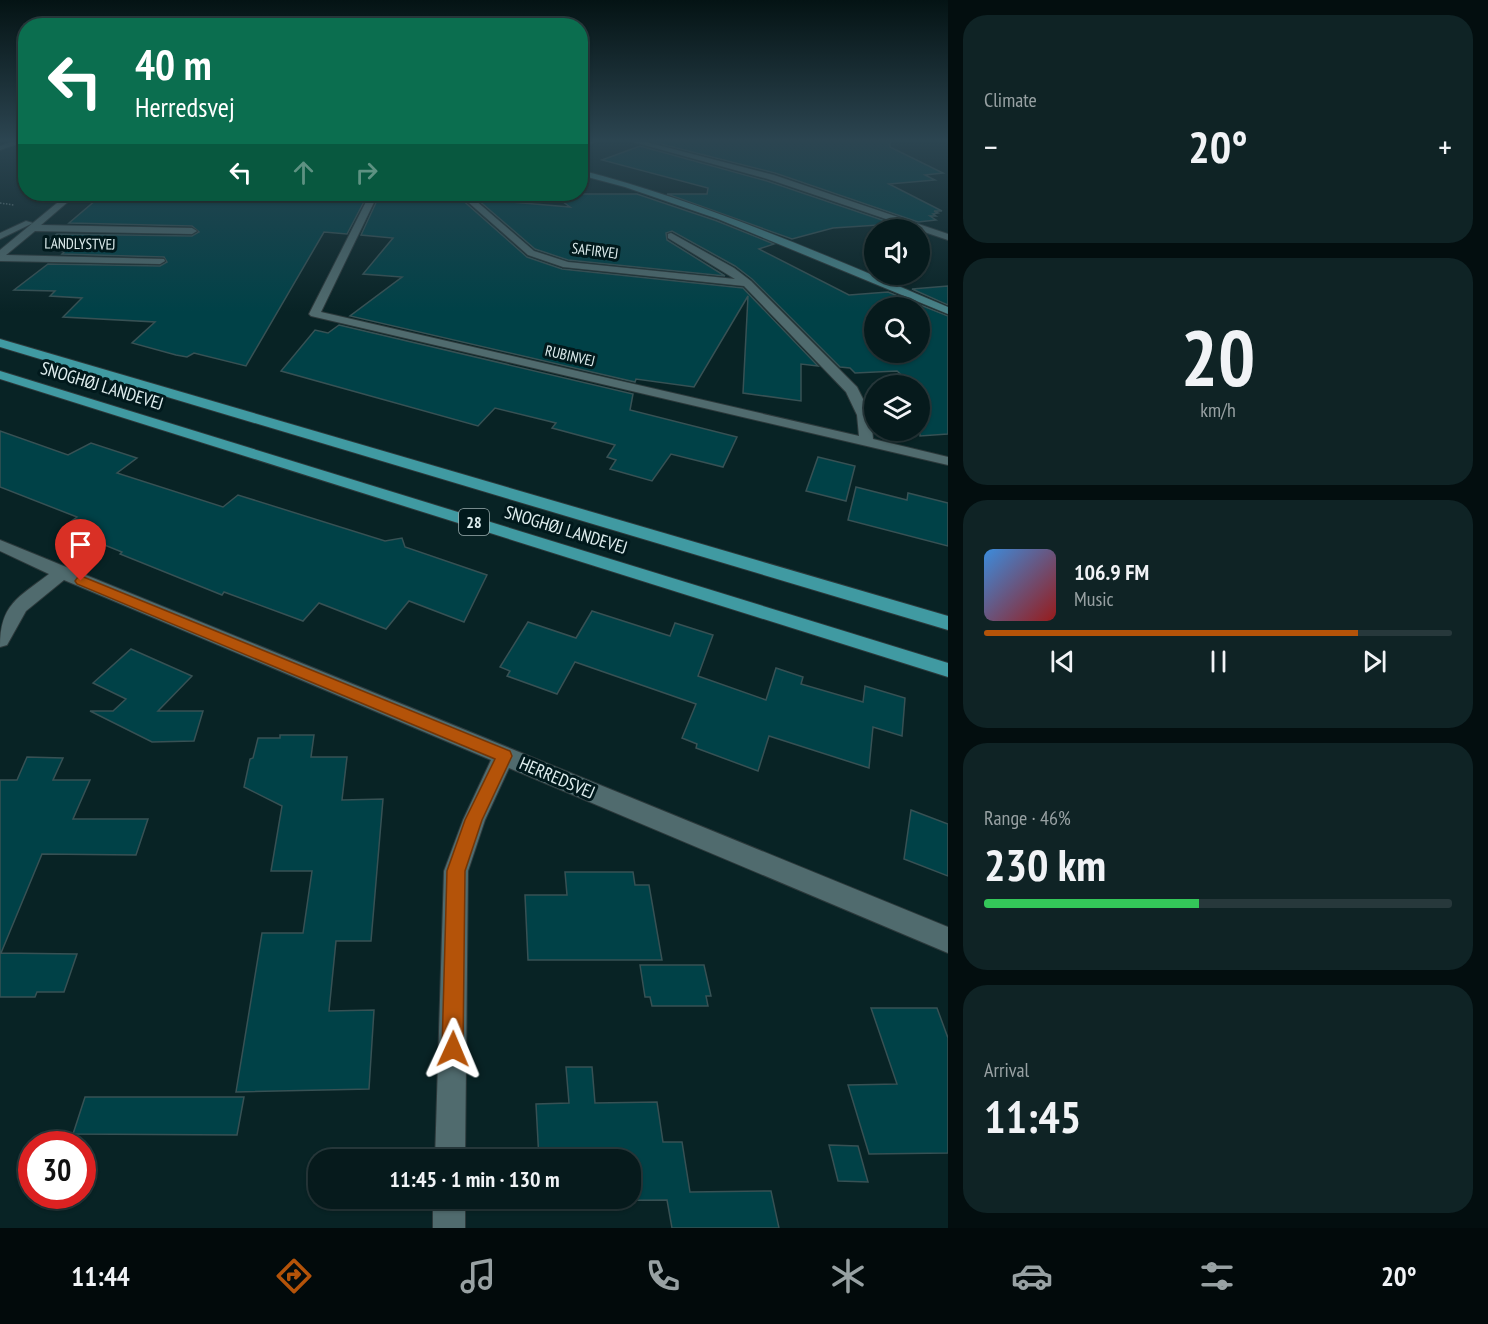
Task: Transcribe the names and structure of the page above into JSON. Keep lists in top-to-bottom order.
{
  "streets": {
    "main road": ["SNOGHØJ LANDEVEJ", "28"],
    "street": [
      "LANDLYSTVEJ",
      "SAFIRVEJ",
      "RUBINVEJ",
      "HERREDSVEJ"
    ]
  },
  "page": {
    "tile": [
      "Climate",
      ["20", "km/h"],
      ["Range · 46%", "230 km"],
      ["Arrival", "11:45"]
    ],
    "turn": ["40 m", "Herredsvej"],
    "heat": ["−", "20°", "+"],
    "song": ["106.9 FM", "Music"],
    "limit": "30",
    "trip": "11:45 · 1 min · 130 m",
    "tabs": ["11:44", "20°"]
  }
}
